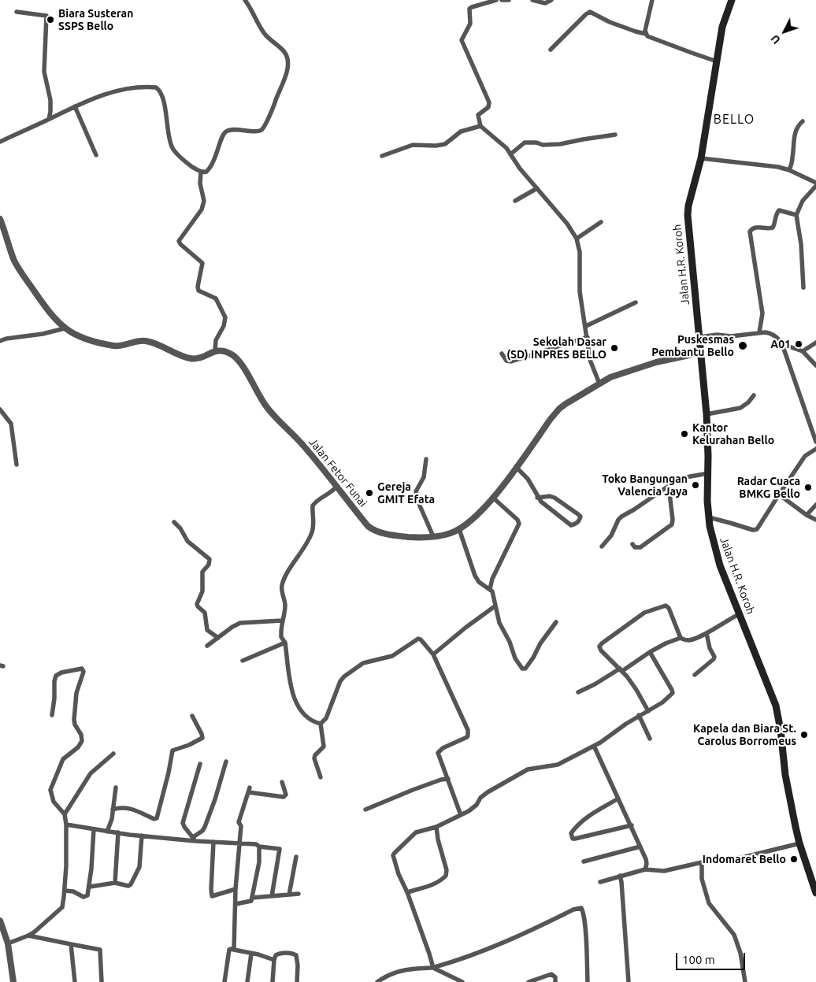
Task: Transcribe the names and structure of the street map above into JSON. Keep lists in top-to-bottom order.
{
  "streets": {
    "main road": ["Jalan H.R. Koroh"],
    "street": ["Jalan Fetor Funai"]
  },
  "crossings": [
    ["Jalan H.R. Koroh", "Jalan Fetor Funai"]
  ],
  "districts": ["BELLO"],
  "places": [
    "Biara Susteran SSPS Bello",
    "A01",
    "Puskesmas Pembantu Bello",
    "Sekolah Dasar (SD) INPRES BELLO",
    "Kantor Kelurahan Bello",
    "Toko Bangungan Valencia Jaya",
    "Radar Cuaca BMKG Bello",
    "Gereja GMIT Efata",
    "Kapela dan Biara St. Carolus Borromeus",
    "Indomaret Bello"
  ],
  "scale_bar": "100 m",
  "north": "bottom left"
}
